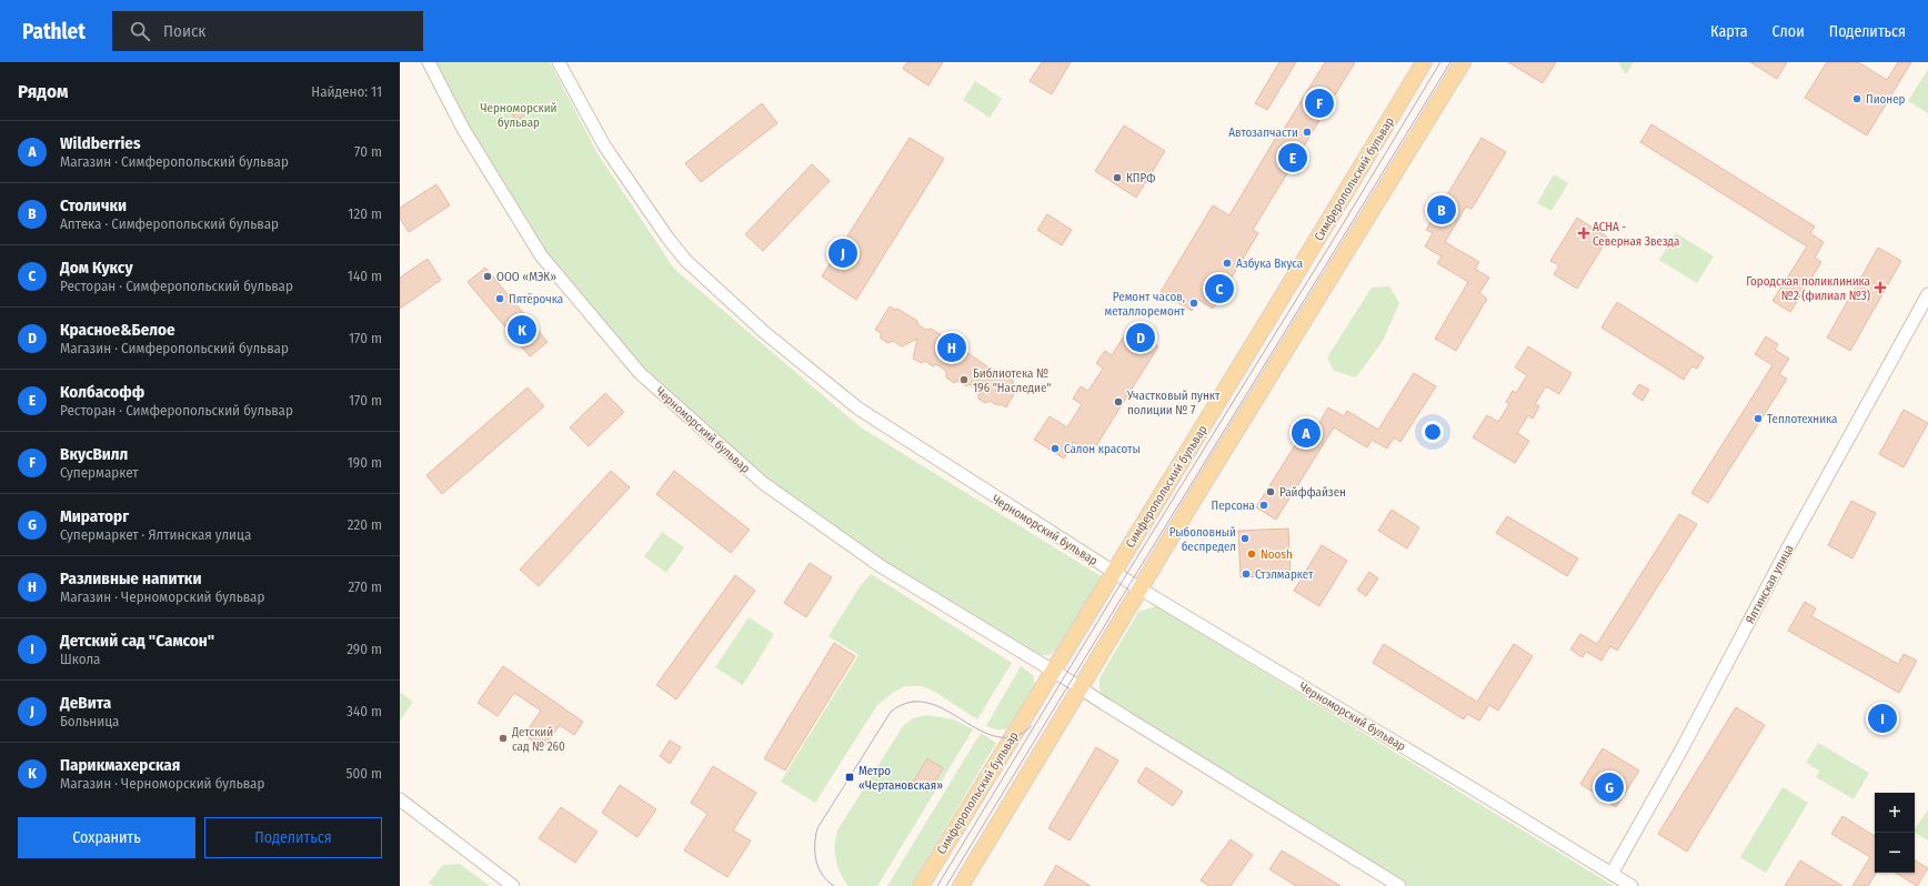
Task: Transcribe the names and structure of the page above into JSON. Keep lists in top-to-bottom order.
{
  "streets": {
    "main road": ["Симферопольский бульвар"],
    "street": ["Черноморский бульвар", "Ялтинская улица"]
  },
  "crossings": [
    ["Симферопольский бульвар", "Черноморский бульвар"],
    ["Черноморский бульвар", "Ялтинская улица"]
  ],
  "parks": ["Черноморский бульвар"],
  "places": {
    "other": [
      "Пионер",
      "Автозапчасти",
      "КПРФ",
      "Азбука Вкуса",
      "ООО «МЭК»",
      "Пятёрочка",
      "Ремонт часов, металлоремонт",
      "Библиотека № 196 \"Наследие\"",
      "Участковый пункт полиции № 7",
      "Теплотехника",
      "Салон красоты",
      "Райффайзен",
      "Персона",
      "Рыболовный беспредел",
      "Noosh",
      "Стэлмаркет",
      "Детский сад № 260"
    ],
    "health": ["АСНА - Северная Звезда", "Городская поликлиника №2 (филиал №3)"],
    "transit": ["Метро «Чертановская»"]
  },
  "page": {
    "header": "Pathlet",
    "search": "Поиск",
    "nav": ["Карта", "Слои", "Поделиться"],
    "heading": ["Рядом", "Найдено: 11"],
    "pins": [
      "F",
      "E",
      "B",
      "J",
      "C",
      "K",
      "D",
      "H",
      "A",
      "I",
      "G"
    ],
    "list": [
      {
        "mark": "A",
        "name": "Wildberries",
        "note": "Магазин · Симферопольский бульвар",
        "value": "70 m"
      },
      {
        "mark": "B",
        "name": "Столички",
        "note": "Аптека · Симферопольский бульвар",
        "value": "120 m"
      },
      {
        "mark": "C",
        "name": "Дом Куксу",
        "note": "Ресторан · Симферопольский бульвар",
        "value": "140 m"
      },
      {
        "mark": "D",
        "name": "Красное&Белое",
        "note": "Магазин · Симферопольский бульвар",
        "value": "170 m"
      },
      {
        "mark": "E",
        "name": "Колбасофф",
        "note": "Ресторан · Симферопольский бульвар",
        "value": "170 m"
      },
      {
        "mark": "F",
        "name": "ВкусВилл",
        "note": "Супермаркет",
        "value": "190 m"
      },
      {
        "mark": "G",
        "name": "Мираторг",
        "note": "Супермаркет · Ялтинская улица",
        "value": "220 m"
      },
      {
        "mark": "H",
        "name": "Разливные напитки",
        "note": "Магазин · Черноморский бульвар",
        "value": "270 m"
      },
      {
        "mark": "I",
        "name": "Детский сад \"Самсон\"",
        "note": "Школа",
        "value": "290 m"
      },
      {
        "mark": "J",
        "name": "ДеВита",
        "note": "Больница",
        "value": "340 m"
      },
      {
        "mark": "K",
        "name": "Парикмахерская",
        "note": "Магазин · Черноморский бульвар",
        "value": "500 m"
      }
    ],
    "map_buttons": ["+", "−"],
    "buttons": ["Сохранить", "Поделиться"]
  }
}
